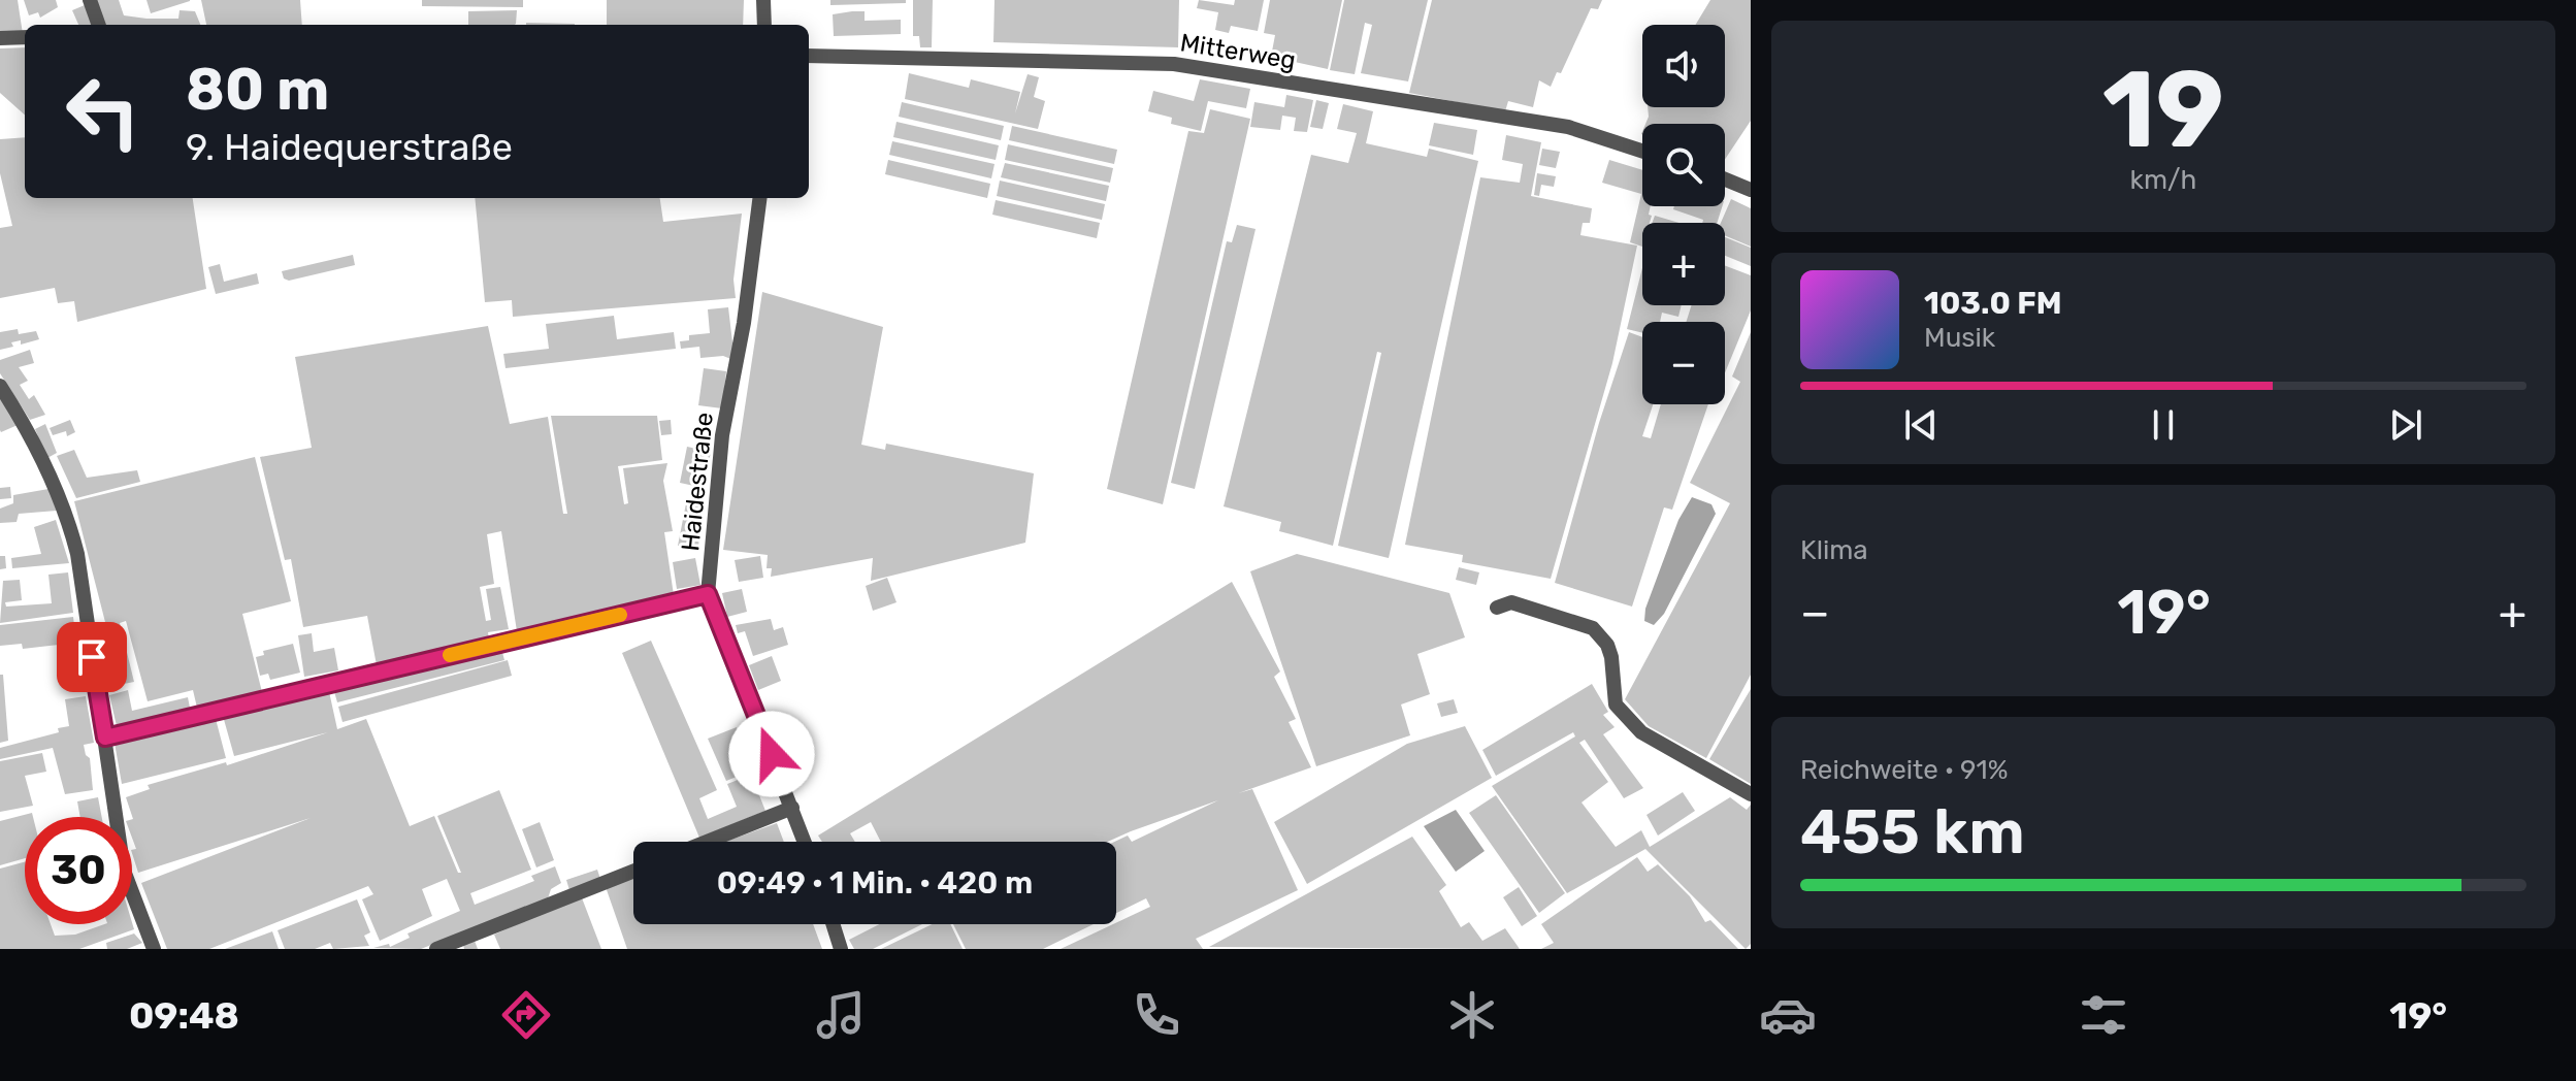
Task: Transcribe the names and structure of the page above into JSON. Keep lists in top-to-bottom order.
{
  "streets": {
    "street": ["Mitterweg", "Haidestraße"]
  },
  "page": {
    "tile": [
      ["19", "km/h"],
      "Klima",
      ["Reichweite · 91%", "455 km"]
    ],
    "map_buttons": ["+", "−"],
    "turn": ["80 m", "9. Haidequerstraße"],
    "song": ["103.0 FM", "Musik"],
    "heat": ["−", "19°", "+"],
    "limit": "30",
    "trip": "09:49 · 1 Min. · 420 m",
    "tabs": ["09:48", "19°"]
  }
}
